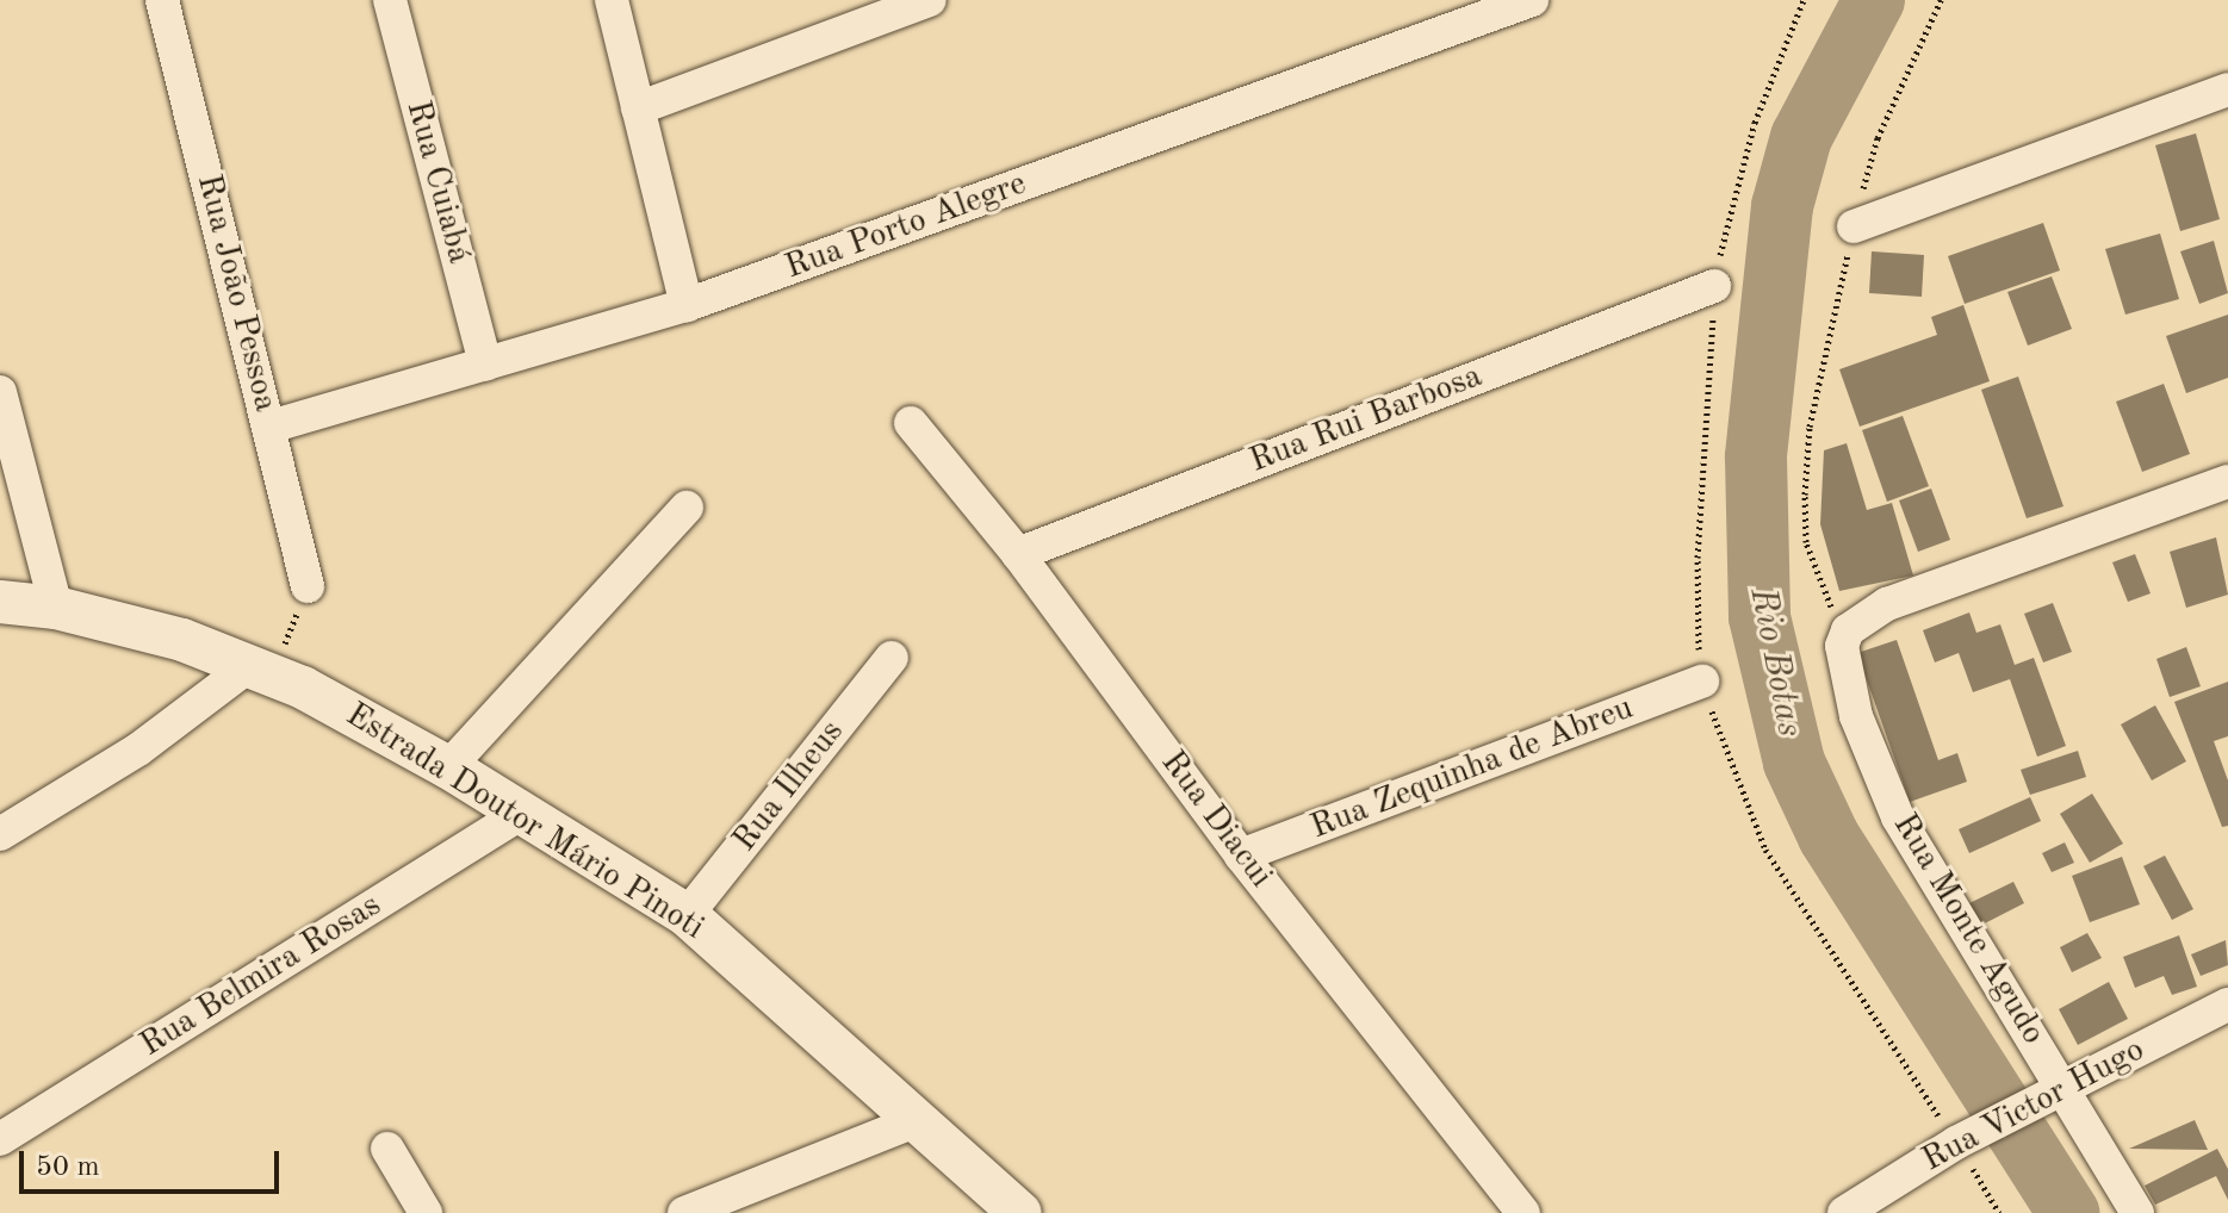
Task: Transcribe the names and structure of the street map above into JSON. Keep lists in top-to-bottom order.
{
  "streets": {
    "street": [
      "Rua Cuiabá",
      "Rua Porto Alegre",
      "Rua João Pessoa",
      "Rua Rui Barbosa",
      "Rua Zequinha de Abreu",
      "Rua Ilheus",
      "Rua Diacui",
      "Estrada Doutor Mário Pinoti",
      "Rua Monte Agudo",
      "Rua Belmira Rosas",
      "Rua Victor Hugo"
    ]
  },
  "crossings": [
    ["Rua Cuiabá", "Rua Porto Alegre"],
    ["Rua Porto Alegre", "Rua João Pessoa"],
    ["Rua Rui Barbosa", "Rua Diacui"],
    ["Rua Zequinha de Abreu", "Rua Diacui"],
    ["Rua Ilheus", "Estrada Doutor Mário Pinoti"],
    ["Estrada Doutor Mário Pinoti", "Rua Belmira Rosas"],
    ["Rua Monte Agudo", "Rua Victor Hugo"]
  ],
  "water": ["Rio Botas"],
  "scale_bar": "50 m"
}
